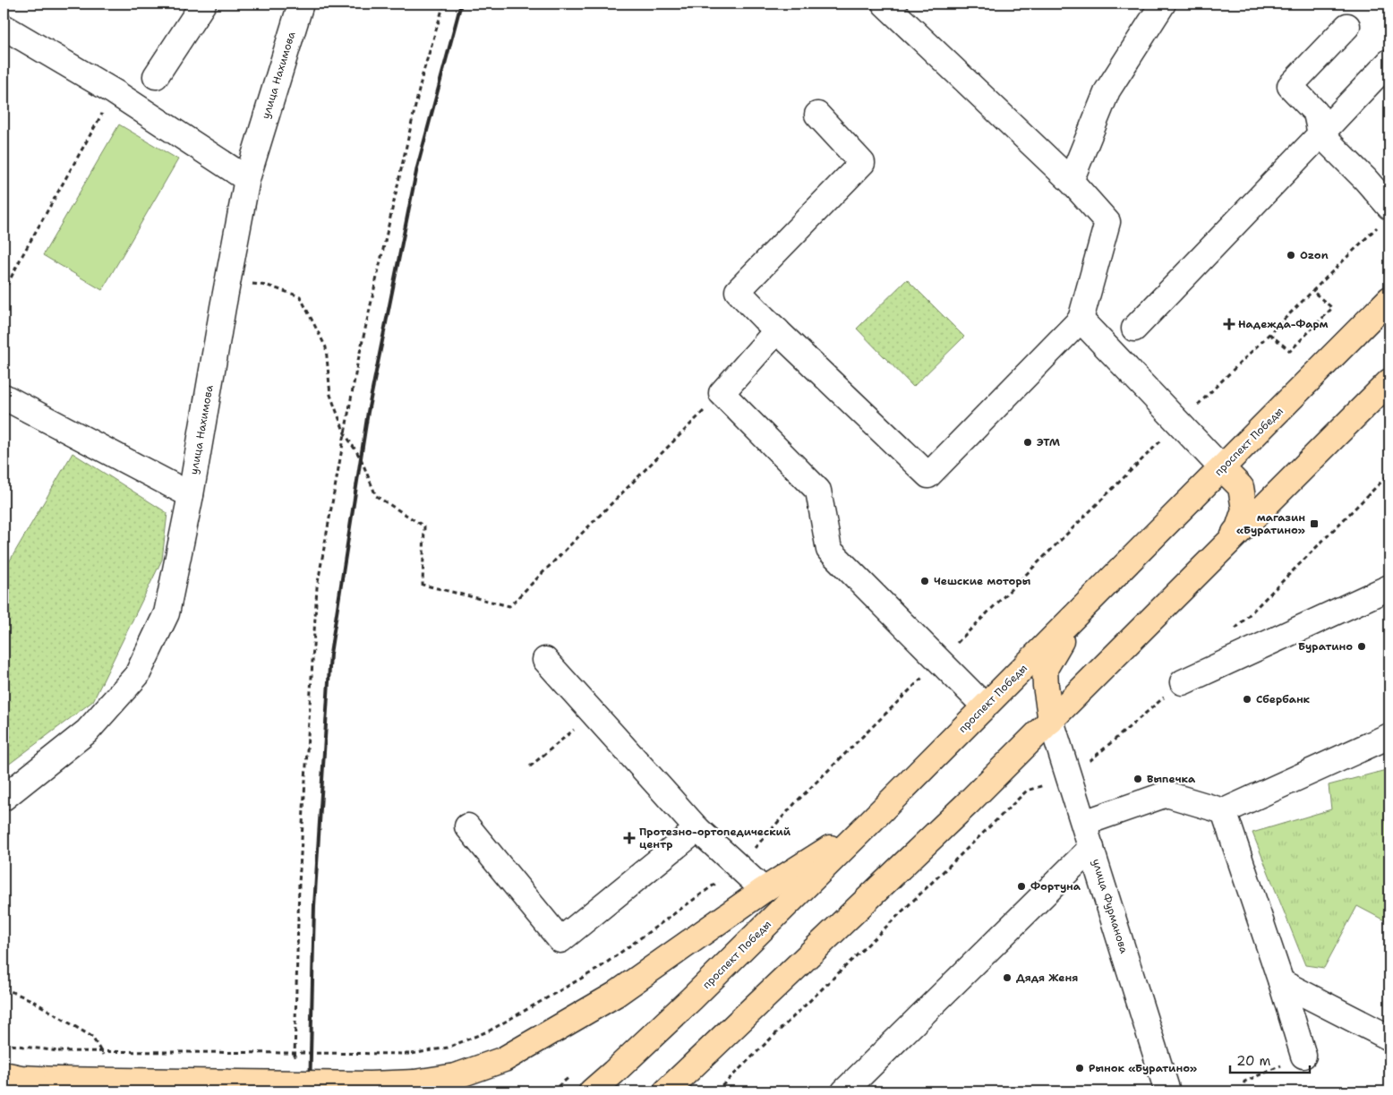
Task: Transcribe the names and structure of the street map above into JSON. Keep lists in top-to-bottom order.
{
  "streets": {
    "main road": ["проспект Победы"],
    "street": ["улица Нахимова", "улица Фурманова"]
  },
  "places": {
    "other": [
      "Ozon",
      "ЭТМ",
      "Чешские моторы",
      "Буратино",
      "Сбербанк",
      "Выпечка",
      "Фортуна",
      "Дядя Женя",
      "Рынок «Буратино»"
    ],
    "health": ["Надежда-Фарм", "Протезно-ортопедический центр"],
    "transit": ["магазин «Буратино»"]
  },
  "scale_bar": "20 m"
}
